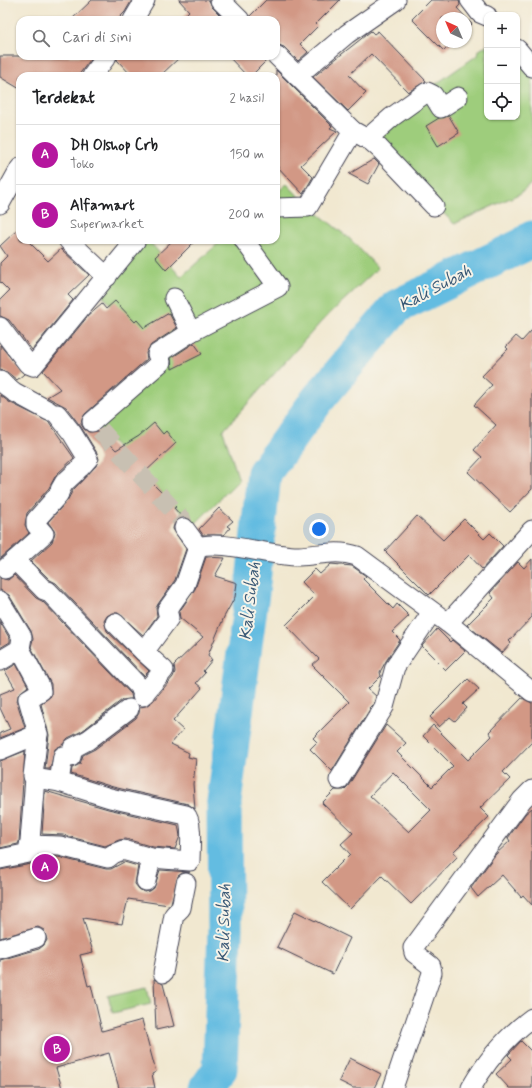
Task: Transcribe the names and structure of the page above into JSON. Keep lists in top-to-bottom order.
{
  "water": ["Kali Subah"],
  "north": "top left",
  "page": {
    "map_buttons": ["+", "−"],
    "search": "Cari di sini",
    "heading": ["Terdekat", "2 hasil"],
    "list": [
      {
        "mark": "A",
        "name": "DH Olshop Crb",
        "note": "Toko",
        "value": "150 m"
      },
      {
        "mark": "B",
        "name": "Alfamart",
        "note": "Supermarket",
        "value": "200 m"
      }
    ],
    "pins": ["A", "B"]
  }
}
